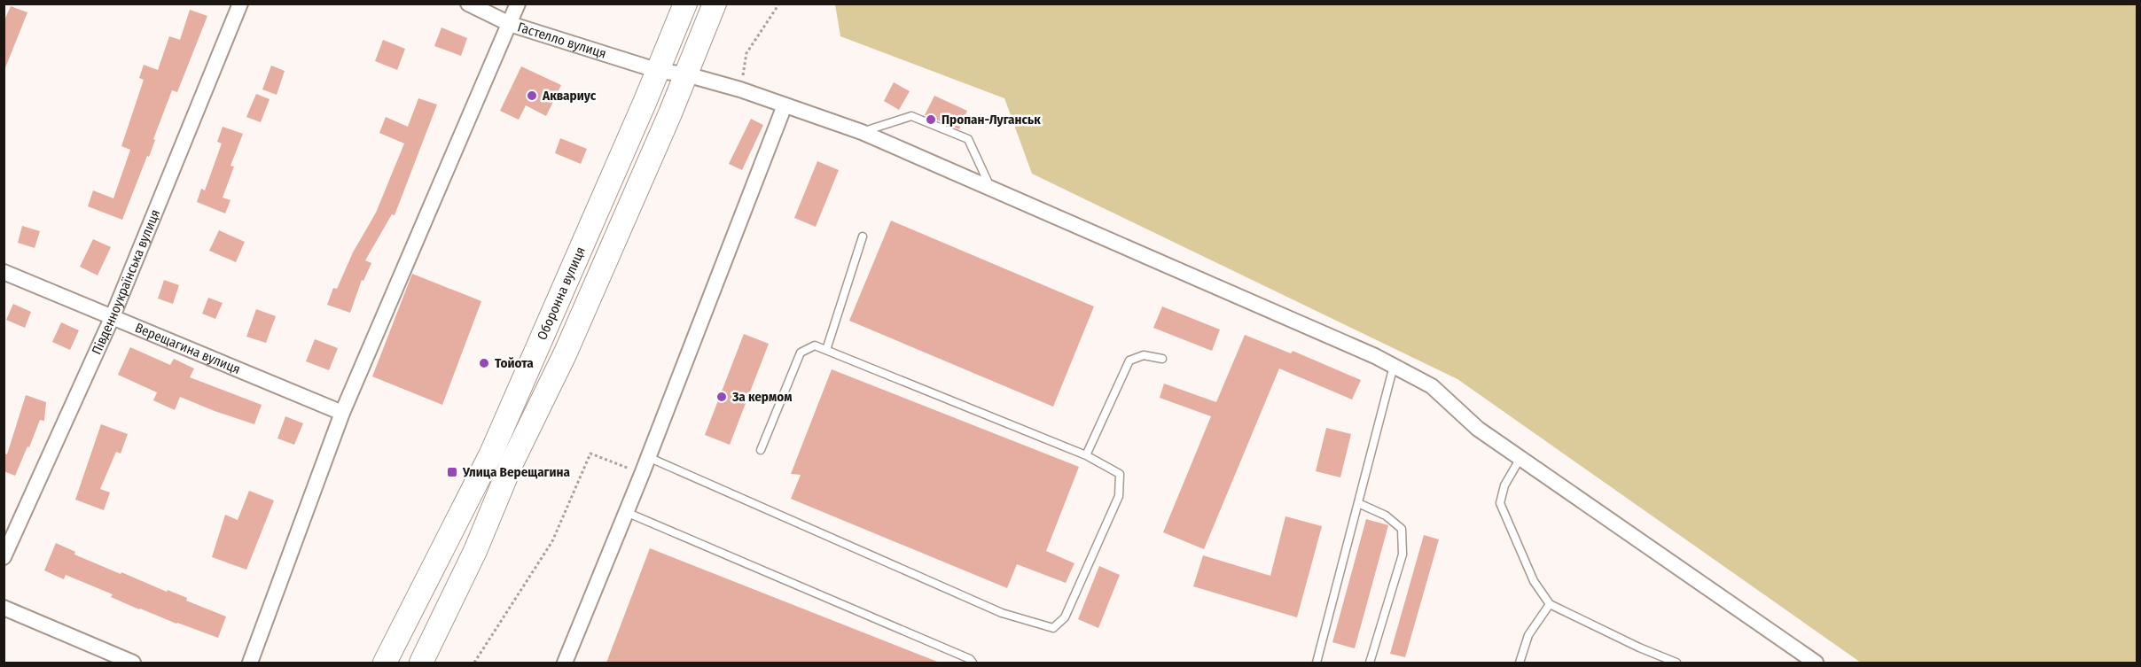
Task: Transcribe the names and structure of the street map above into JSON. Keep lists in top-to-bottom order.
{
  "streets": {
    "main road": ["Оборонна вулиця"],
    "street": ["Гастелло вулиця", "Південноукраїнська вулиця", "Верещагина вулиця"]
  },
  "crossings": [
    ["Гастелло вулиця", "Оборонна вулиця"],
    ["Південноукраїнська вулиця", "Верещагина вулиця"]
  ],
  "places": {
    "other": [
      "Аквариус",
      "Пропан-Луганськ",
      "Тойота",
      "За кермом"
    ],
    "transit": ["Улица Верещагина"]
  }
}
